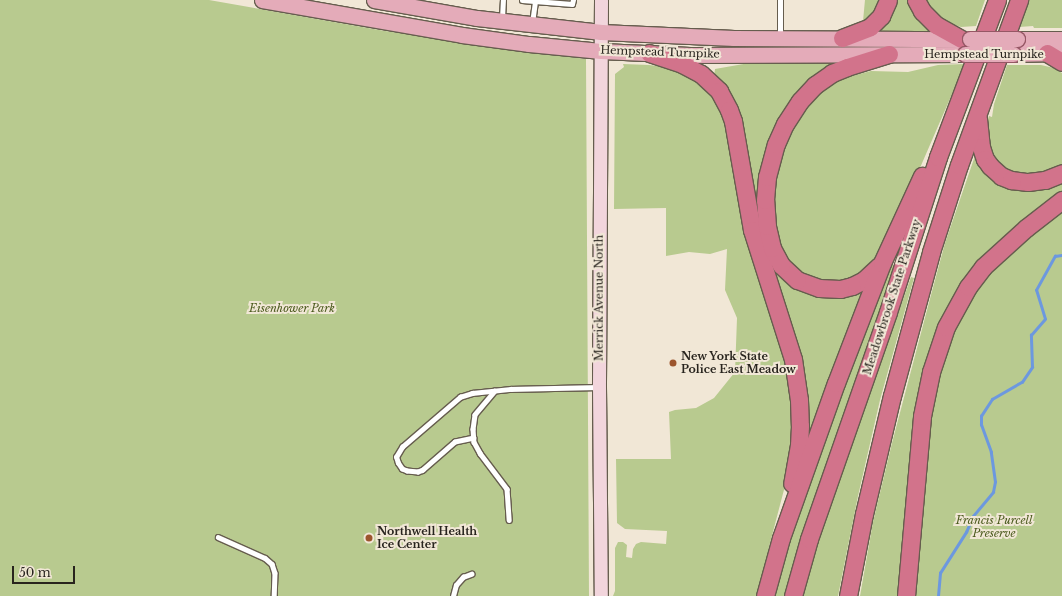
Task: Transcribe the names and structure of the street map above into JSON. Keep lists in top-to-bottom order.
{
  "streets": {
    "highway": ["Meadowbrook State Parkway"],
    "main road": ["Hempstead Turnpike", "Merrick Avenue North"]
  },
  "crossings": [
    ["Hempstead Turnpike", "Merrick Avenue North"]
  ],
  "parks": ["Eisenhower Park", "Francis Purcell Preserve"],
  "places": ["New York State Police East Meadow", "Northwell Health Ice Center"],
  "scale_bar": "50 m"
}
